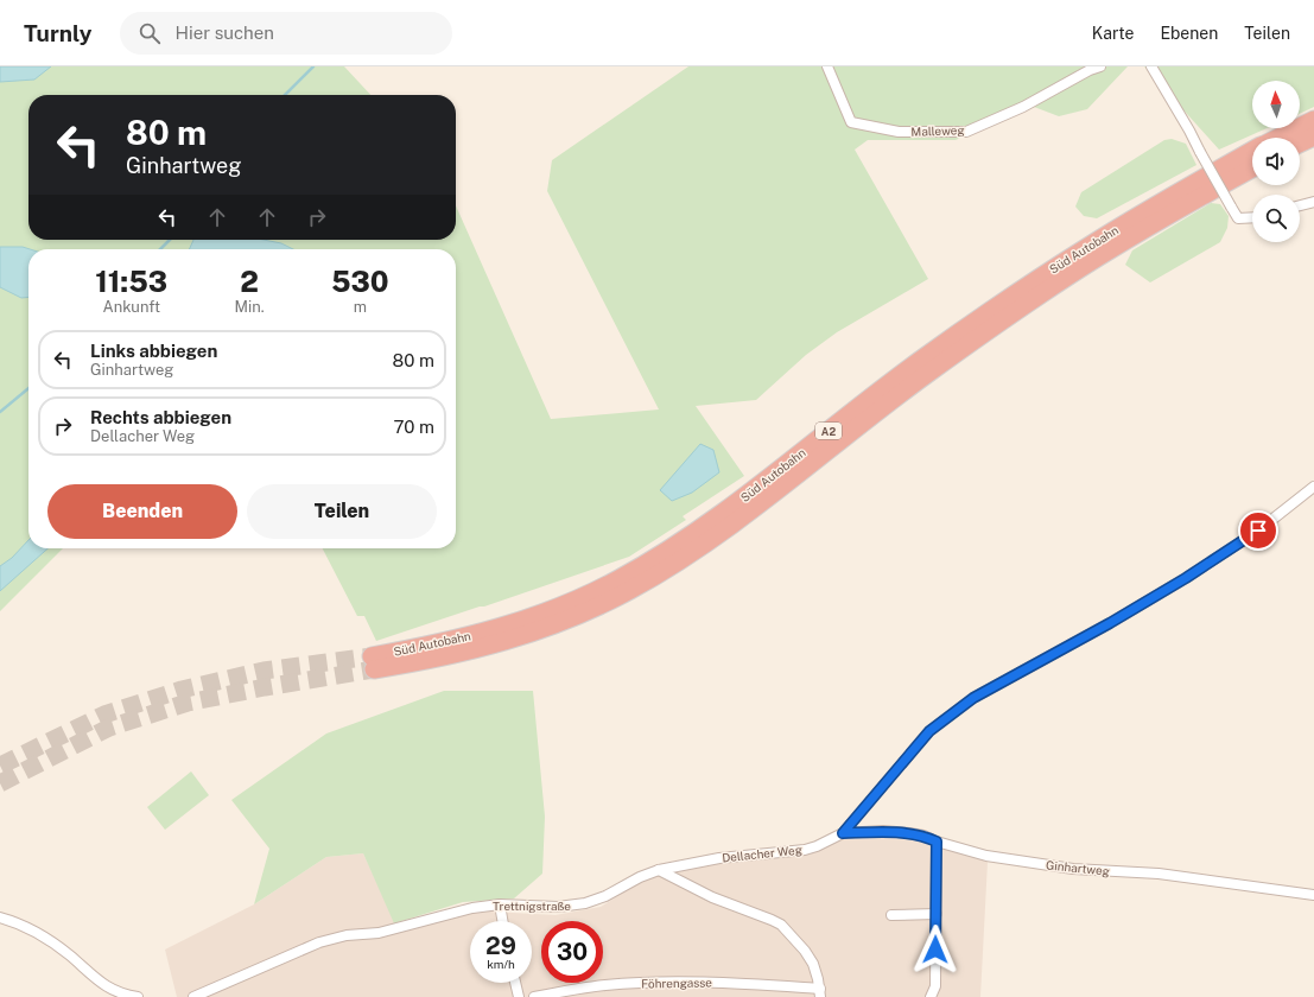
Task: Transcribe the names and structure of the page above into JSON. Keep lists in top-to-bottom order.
{
  "streets": {
    "highway": ["Süd Autobahn", "A2"],
    "street": [
      "Malleweg",
      "Dellacher Weg",
      "Ginhartweg",
      "Trettnigstraße",
      "Föhrengasse"
    ]
  },
  "crossings": [
    ["Dellacher Weg", "Ginhartweg"],
    ["Dellacher Weg", "Trettnigstraße"]
  ],
  "north": "top",
  "page": {
    "header": "Turnly",
    "search": "Hier suchen",
    "nav": ["Karte", "Ebenen", "Teilen"],
    "turn": ["80 m", "Ginhartweg"],
    "eta": [
      "11:53",
      "Ankunft",
      "2",
      "Min.",
      "530",
      "m"
    ],
    "list": [
      {
        "name": "Links abbiegen",
        "note": "Ginhartweg",
        "value": "80 m"
      },
      {
        "name": "Rechts abbiegen",
        "note": "Dellacher Weg",
        "value": "70 m"
      }
    ],
    "buttons": ["Beenden", "Teilen"],
    "speed": "29 km/h",
    "limit": "30"
  }
}
